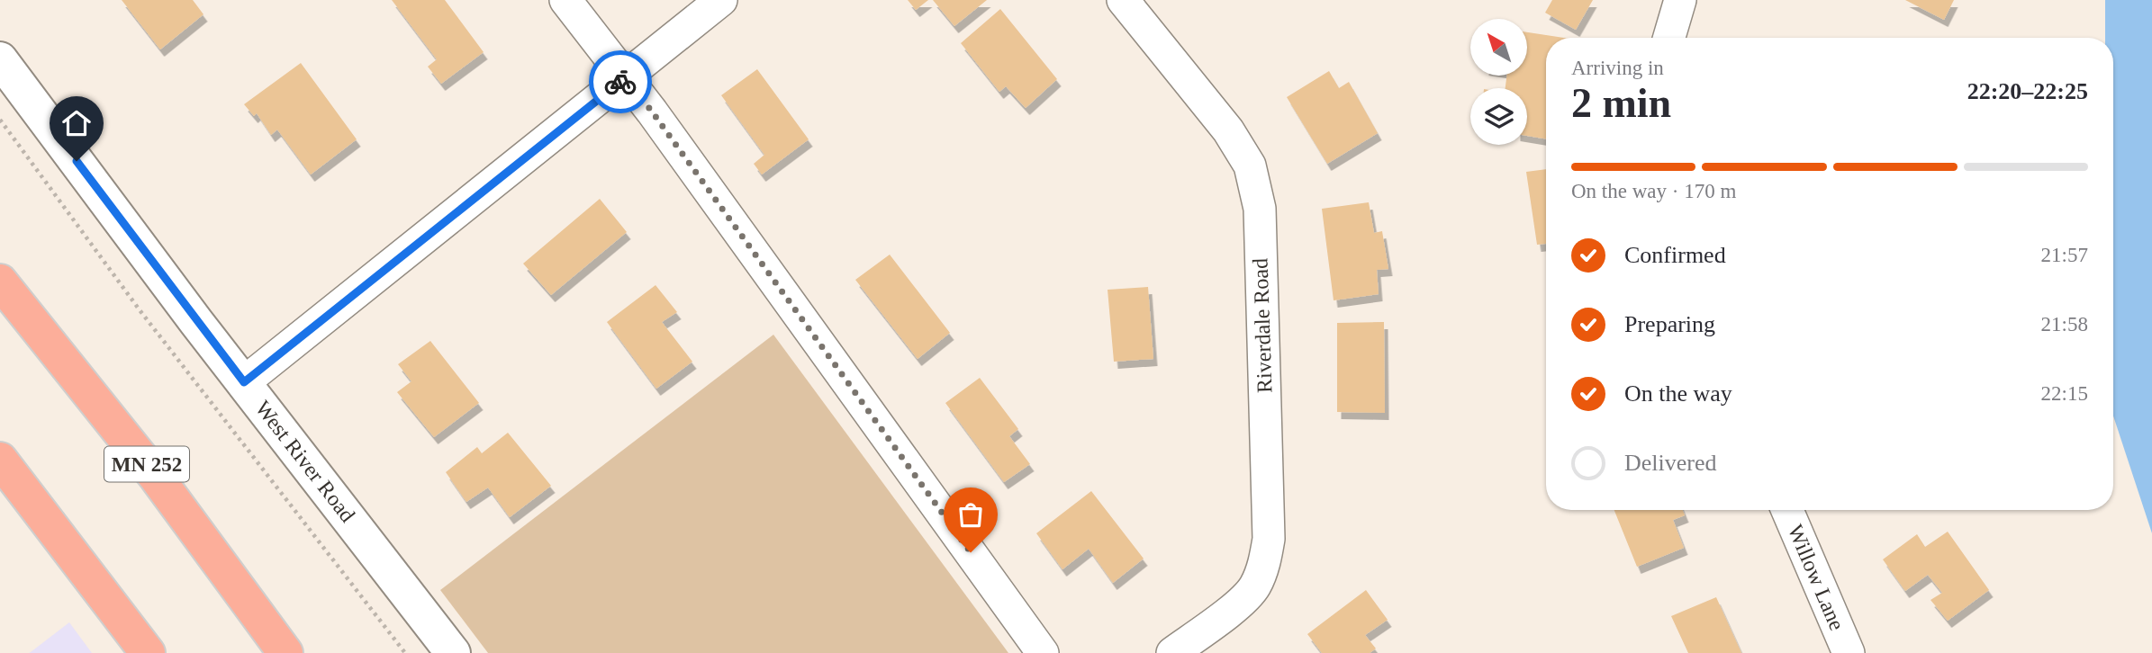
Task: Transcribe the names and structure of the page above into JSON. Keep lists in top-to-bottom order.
{
  "streets": {
    "highway": ["MN 252"],
    "street": ["Riverdale Road", "West River Road", "Willow Lane"]
  },
  "north": "top left",
  "page": {
    "heading": ["2 min", "Arriving in", "22:20–22:25"],
    "bar": "On the way · 170 m",
    "list": [
      ["Confirmed", "21:57"],
      ["Preparing", "21:58"],
      ["On the way", "22:15"],
      "Delivered"
    ]
  }
}
